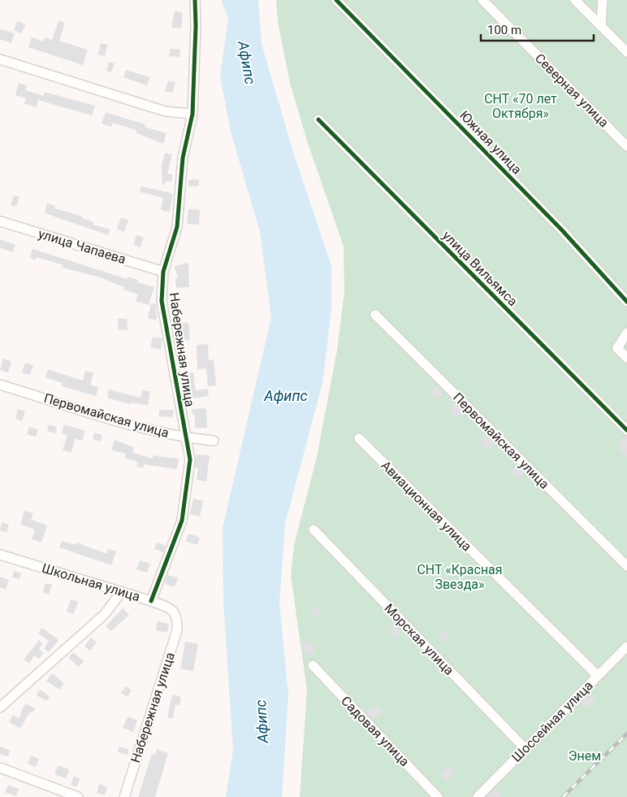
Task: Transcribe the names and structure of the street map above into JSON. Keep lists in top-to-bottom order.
{
  "streets": {
    "street": [
      "Северная улица",
      "Южная улица",
      "улица Чапаева",
      "улица Вильямса",
      "Набережная улица",
      "Первомайская улица",
      "Авиационная улица",
      "Школьная улица",
      "Морская улица",
      "Шоссейная улица",
      "Садовая улица"
    ]
  },
  "crossings": [
    ["улица Чапаева", "Набережная улица"],
    ["Набережная улица", "Первомайская улица"],
    ["Набережная улица", "Школьная улица"],
    ["Авиационная улица", "Шоссейная улица"],
    ["Морская улица", "Шоссейная улица"]
  ],
  "water": ["Афипс"],
  "parks": ["СНТ «70 лет Октября»", "СНТ «Красная Звезда»", "Энем"],
  "scale_bar": "100 m"
}
